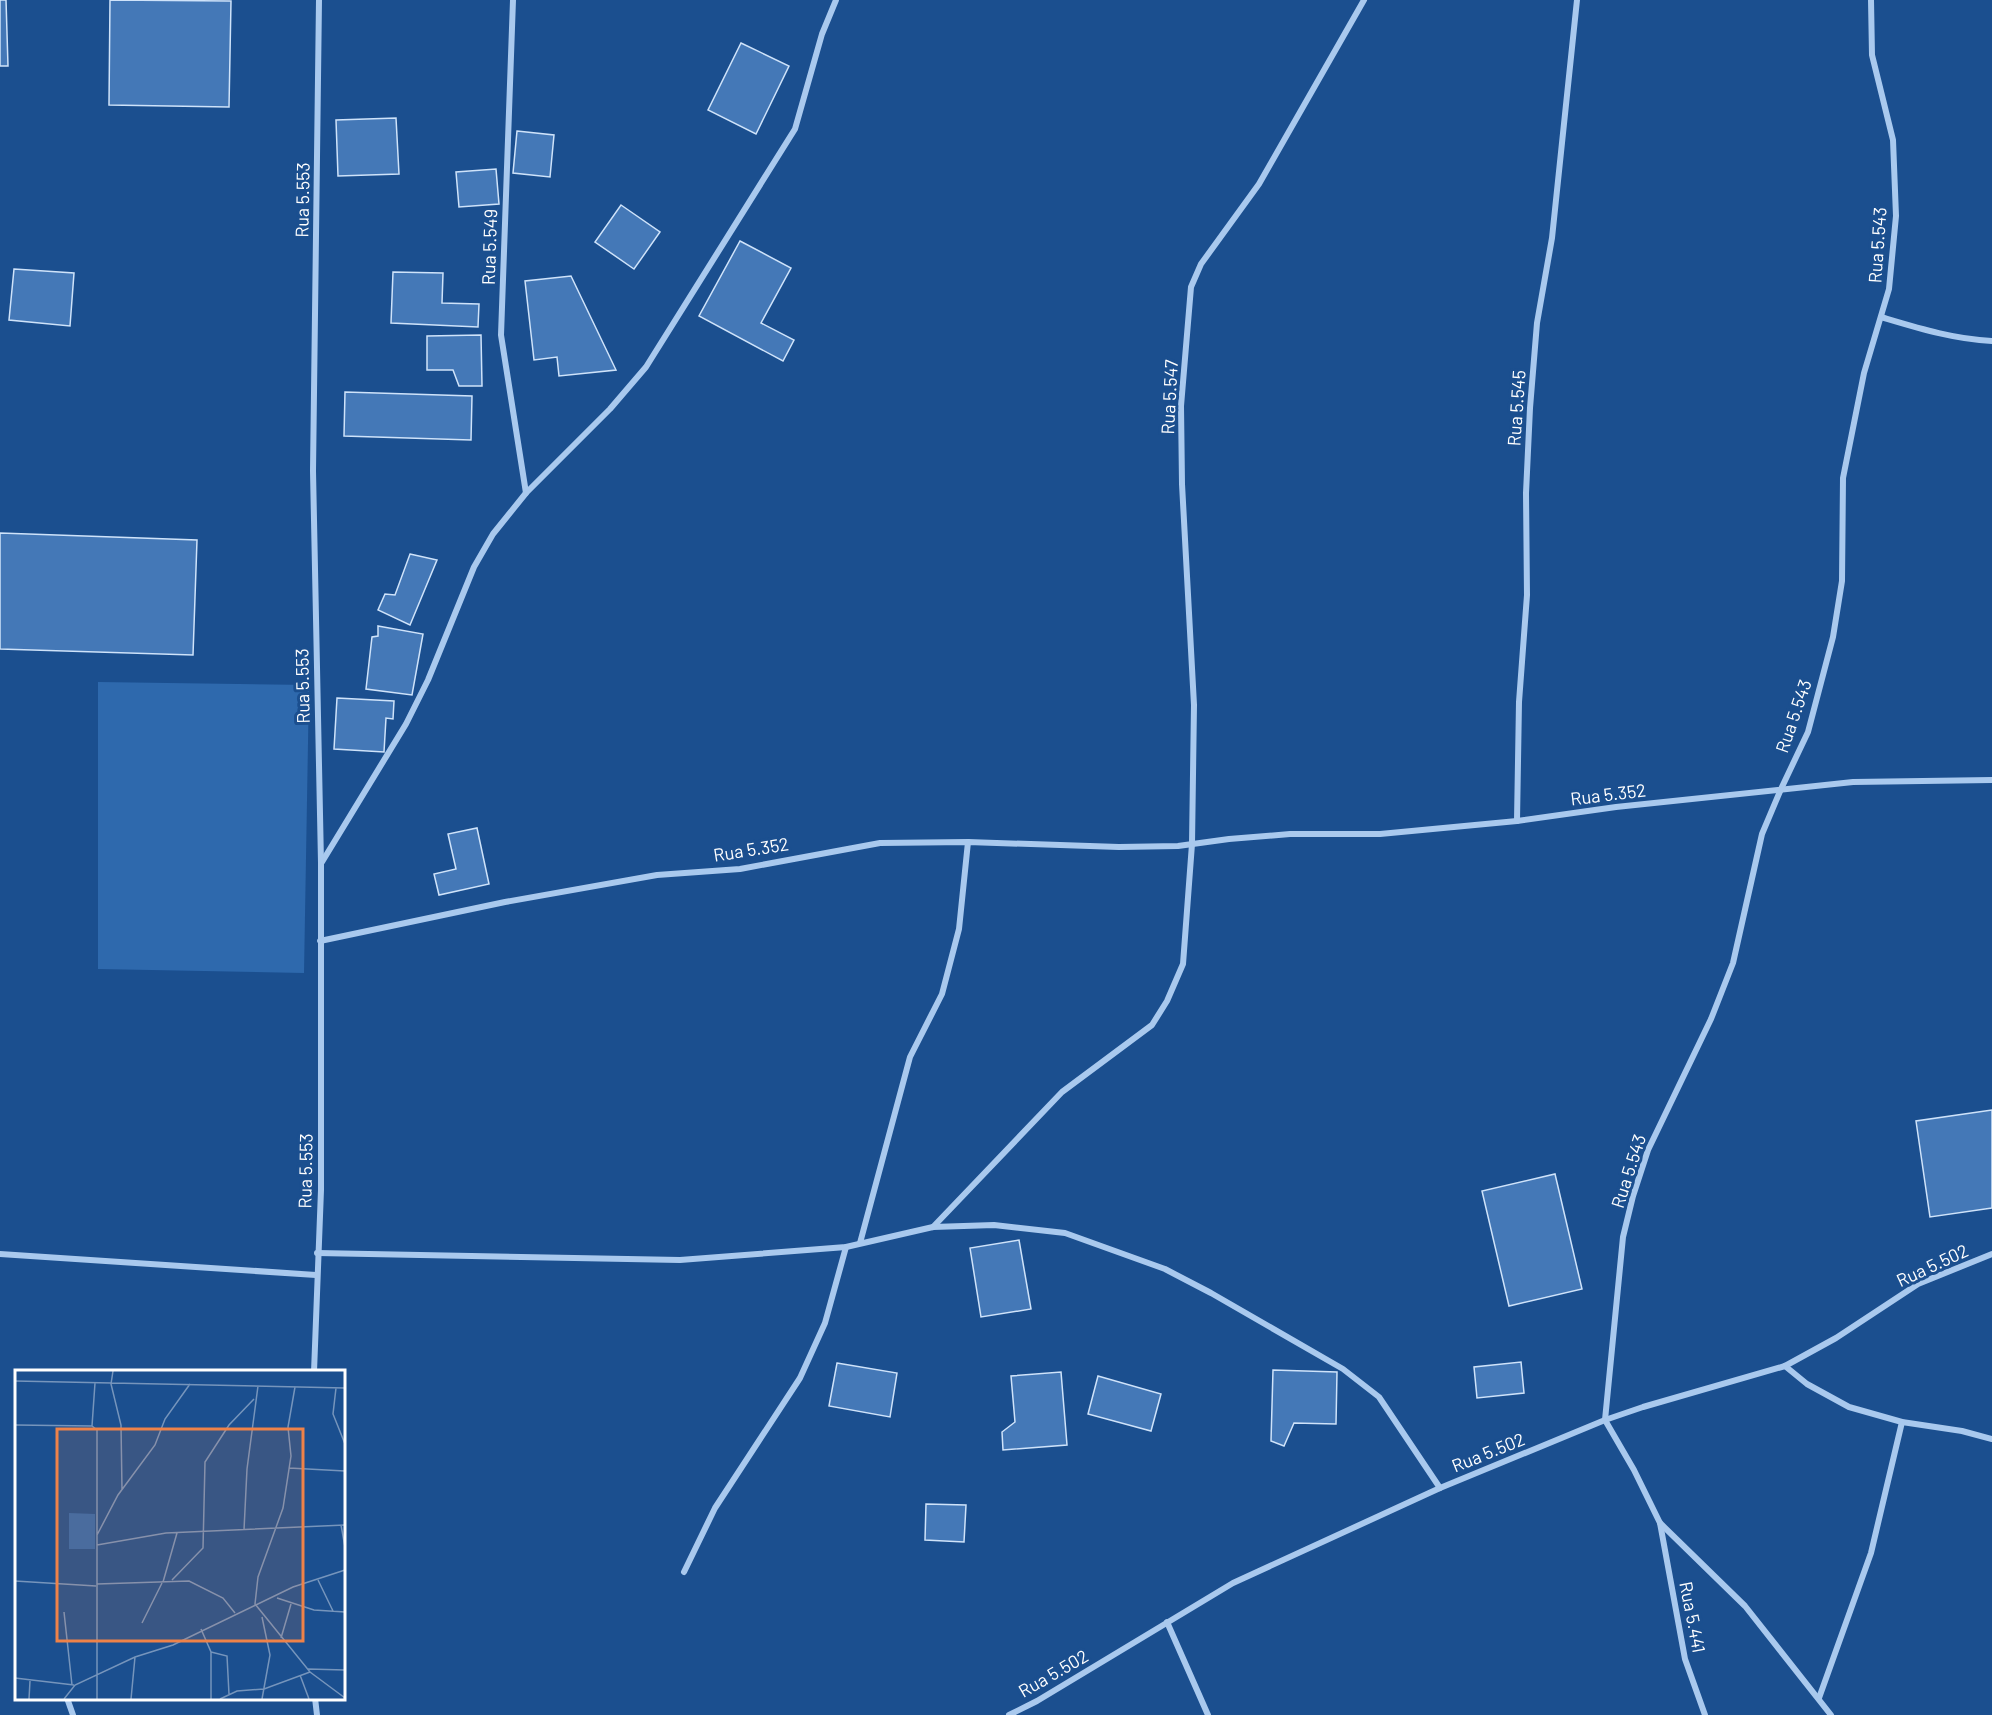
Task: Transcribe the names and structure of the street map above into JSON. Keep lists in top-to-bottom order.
{
  "streets": {
    "street": [
      "Rua 5.553",
      "Rua 5.543",
      "Rua 5.549",
      "Rua 5.547",
      "Rua 5.545",
      "Rua 5.352",
      "Rua 5.502",
      "Rua 5.441"
    ]
  },
  "crossings": [
    ["Rua 5.553", "Rua 5.352"],
    ["Rua 5.543", "Rua 5.352"],
    ["Rua 5.543", "Rua 5.502"],
    ["Rua 5.547", "Rua 5.352"],
    ["Rua 5.545", "Rua 5.352"]
  ]
}
